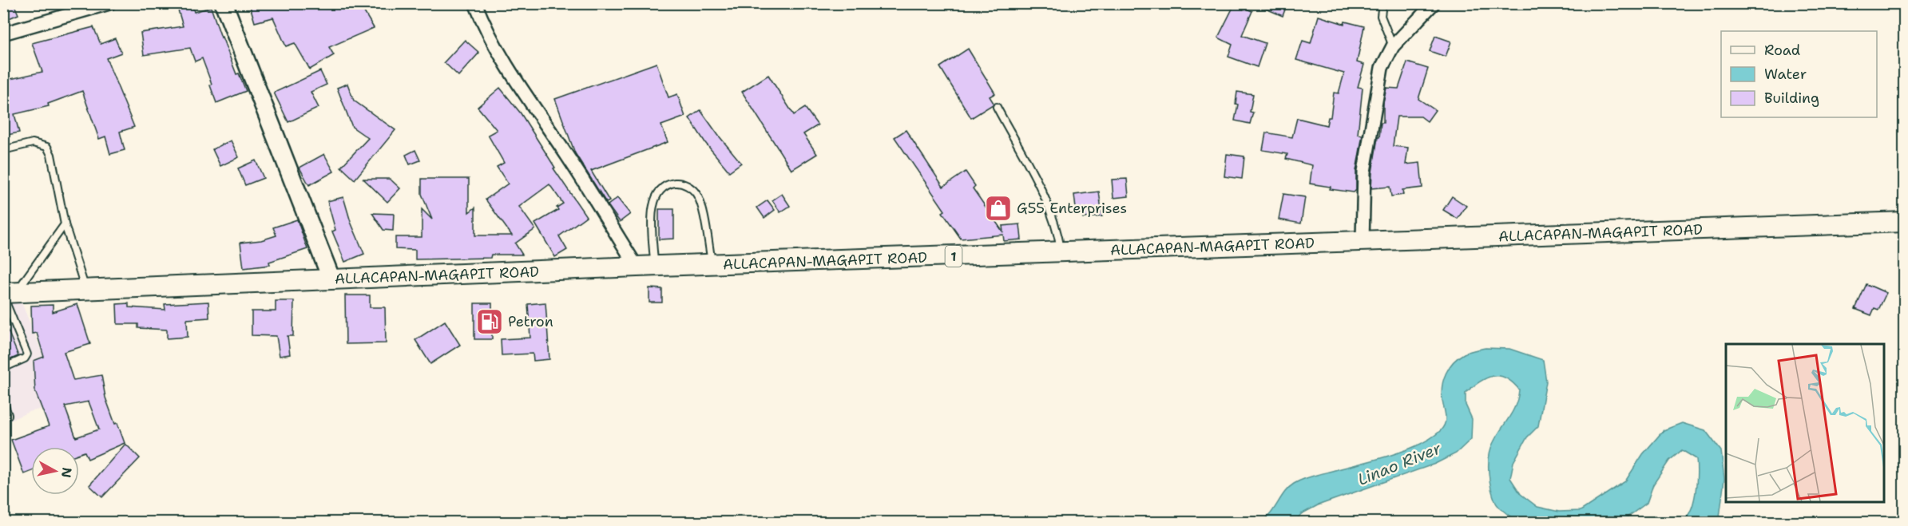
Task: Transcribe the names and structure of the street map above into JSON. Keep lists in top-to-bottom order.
{
  "streets": {
    "highway": ["ALLACAPAN-MAGAPIT ROAD", "1"]
  },
  "water": ["Linao River"],
  "places": {
    "shop": ["G55 Enterprises"],
    "fuel station": ["Petron"]
  },
  "legend": ["Road", "Water", "Building"],
  "north": "right"
}
